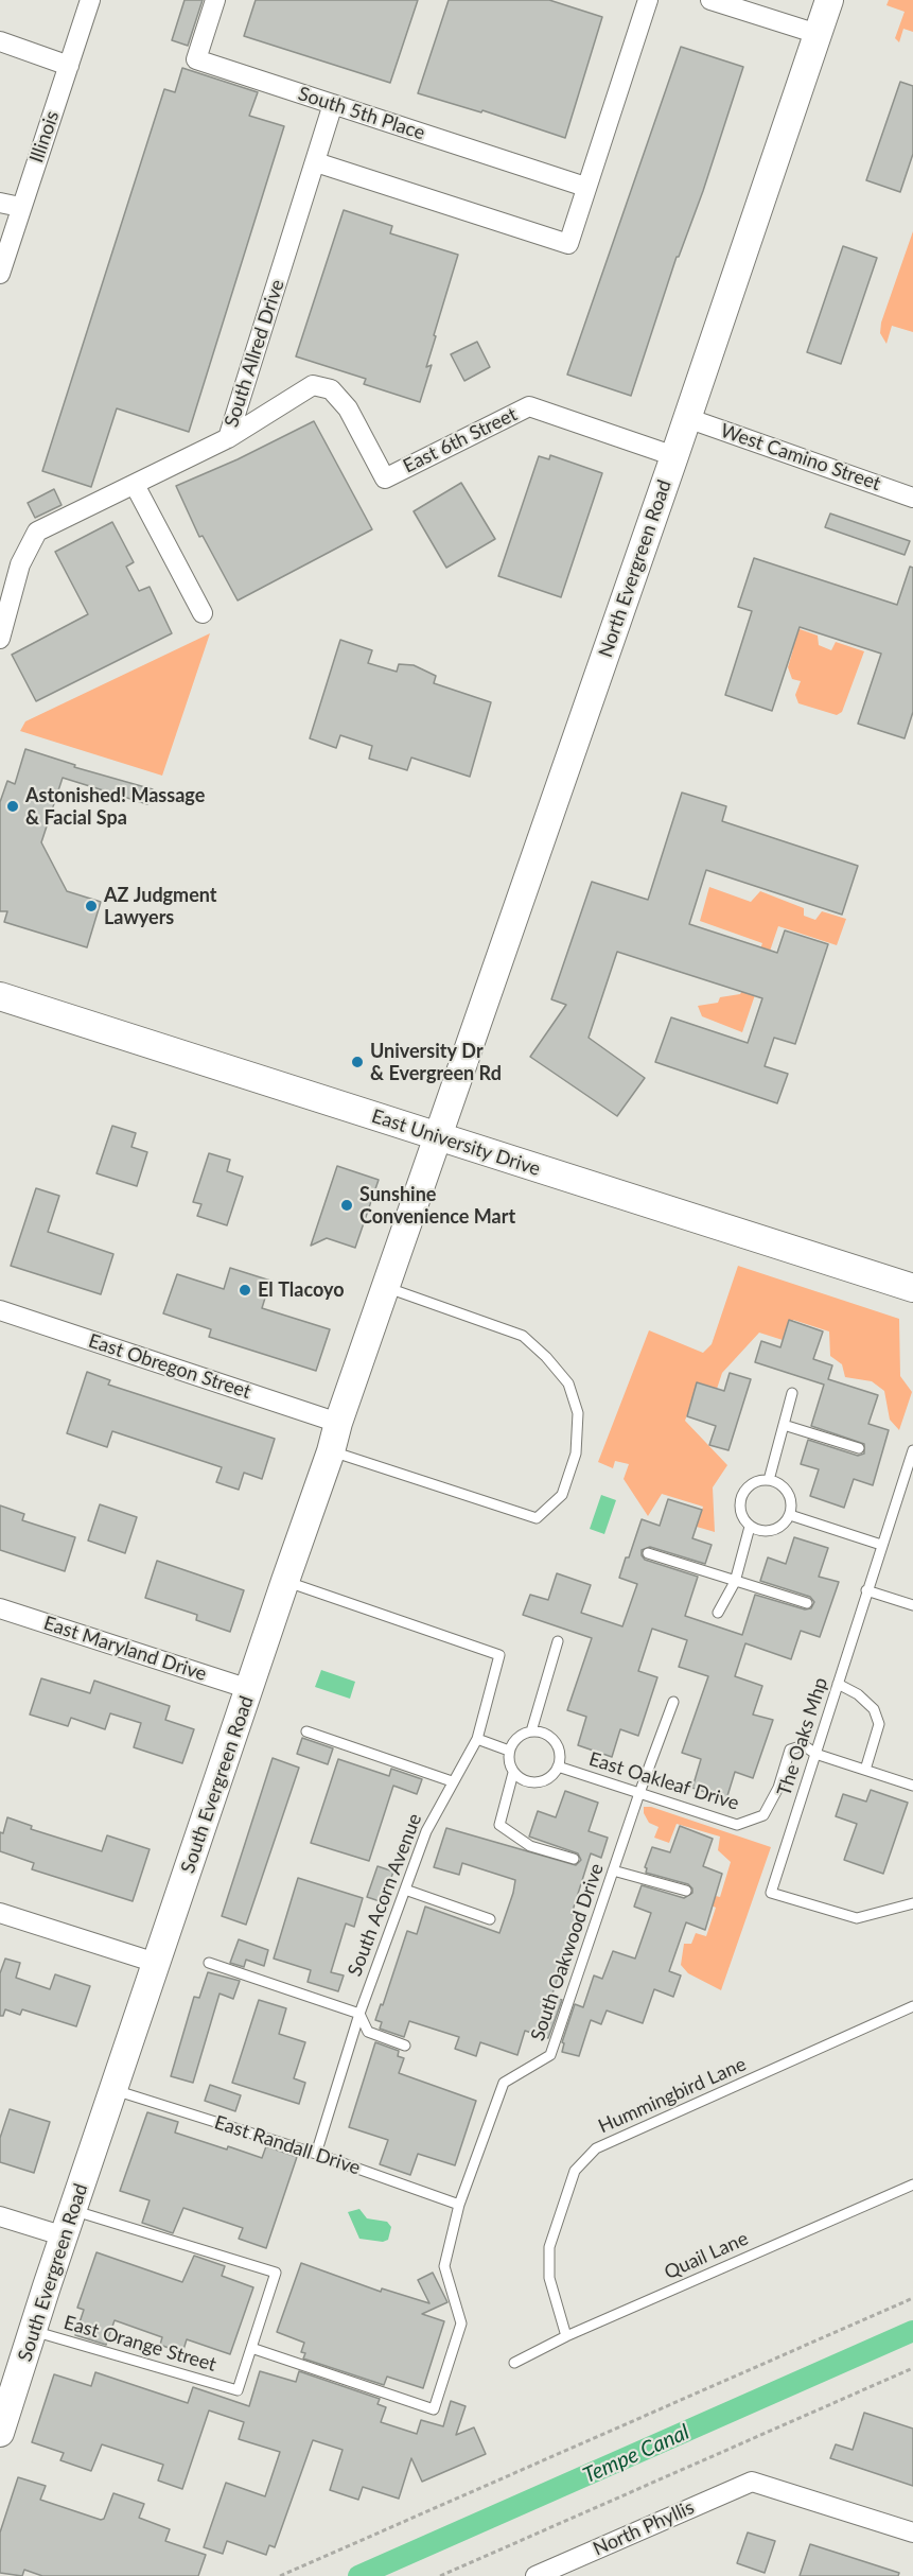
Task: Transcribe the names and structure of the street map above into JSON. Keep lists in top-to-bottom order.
{
  "streets": {
    "street": [
      "South 5th Place",
      "Illinois",
      "South Allred Drive",
      "East 6th Street",
      "West Camino Street",
      "North Evergreen Road",
      "East University Drive",
      "East Obregon Street",
      "East Maryland Drive",
      "South Evergreen Road",
      "North Phyllis"
    ],
    "lane": [
      "The Oaks Mhp",
      "East Oakleaf Drive",
      "South Acorn Avenue",
      "South Oakwood Drive",
      "Hummingbird Lane",
      "East Randall Drive",
      "Quail Lane",
      "East Orange Street"
    ]
  },
  "crossings": [
    ["South 5th Place", "South Allred Drive"],
    ["South Allred Drive", "East 6th Street"],
    ["East 6th Street", "North Evergreen Road"],
    ["West Camino Street", "North Evergreen Road"],
    ["North Evergreen Road", "East University Drive"],
    ["North Evergreen Road", "South Evergreen Road"],
    ["East University Drive", "South Evergreen Road"],
    ["East Obregon Street", "South Evergreen Road"],
    ["East Maryland Drive", "South Evergreen Road"],
    ["The Oaks Mhp", "East Oakleaf Drive"],
    ["East Oakleaf Drive", "South Oakwood Drive"],
    ["South Evergreen Road", "South Acorn Avenue"],
    ["South Evergreen Road", "East Randall Drive"],
    ["South Evergreen Road", "East Orange Street"],
    ["South Acorn Avenue", "East Randall Drive"],
    ["South Oakwood Drive", "East Randall Drive"],
    ["South Oakwood Drive", "East Orange Street"],
    ["Hummingbird Lane", "Quail Lane"]
  ],
  "water": ["Tempe Canal"],
  "places": [
    "Astonished! Massage & Facial Spa",
    "AZ Judgment Lawyers",
    "University Dr & Evergreen Rd",
    "Sunshine Convenience Mart",
    "El Tlacoyo"
  ]
}
